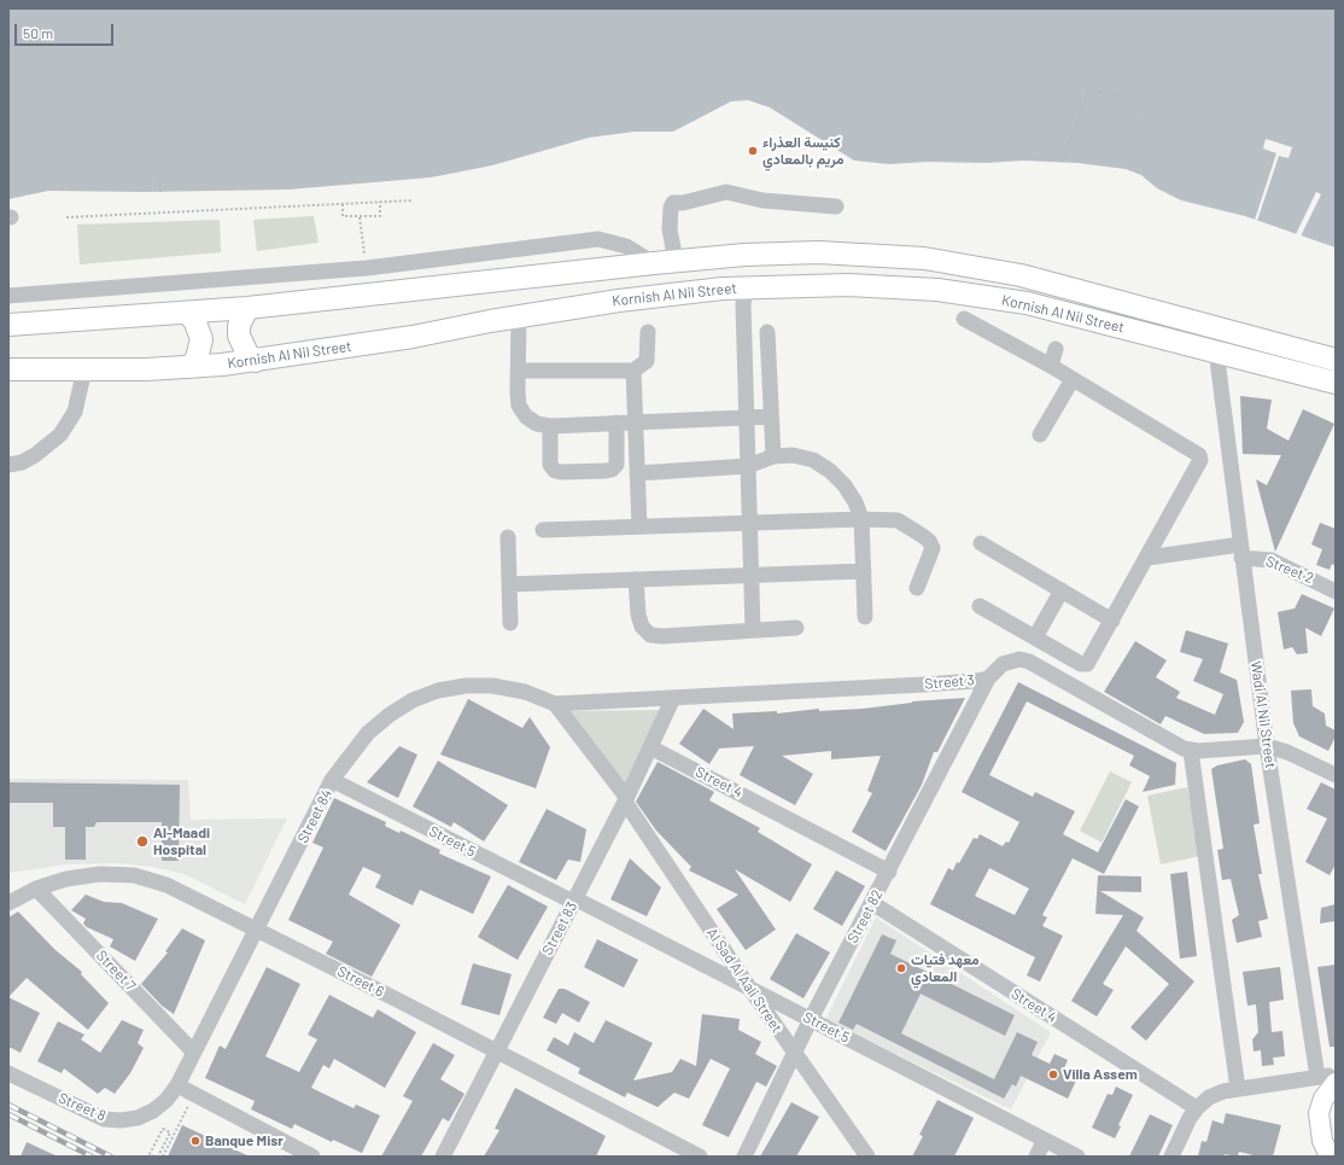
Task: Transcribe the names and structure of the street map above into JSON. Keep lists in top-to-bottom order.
{
  "streets": {
    "highway": ["Kornish Al Nil Street"],
    "street": [
      "Street 2",
      "Street 3",
      "Wadi Al Nil Street",
      "Street 4",
      "Street 84",
      "Street 5",
      "Street 82",
      "Street 83",
      "Street 7",
      "Al Sad Al Aali Street",
      "Street 6",
      "Street 8"
    ]
  },
  "crossings": [
    ["Kornish Al Nil Street", "Wadi Al Nil Street"],
    ["Street 2", "Wadi Al Nil Street"],
    ["Street 3", "Wadi Al Nil Street"],
    ["Street 3", "Street 84"],
    ["Street 3", "Street 82"],
    ["Street 3", "Street 83"],
    ["Street 3", "Al Sad Al Aali Street"],
    ["Street 4", "Street 82"],
    ["Street 4", "Street 83"],
    ["Street 84", "Street 5"],
    ["Street 84", "Street 7"],
    ["Street 84", "Al Sad Al Aali Street"],
    ["Street 84", "Street 6"],
    ["Street 84", "Street 8"],
    ["Street 5", "Street 82"],
    ["Street 5", "Street 83"],
    ["Street 5", "Al Sad Al Aali Street"],
    ["Street 82", "Al Sad Al Aali Street"],
    ["Street 83", "Al Sad Al Aali Street"],
    ["Street 83", "Street 6"],
    ["Street 7", "Street 6"]
  ],
  "places": [
    "كنيسة العذراء مريم بالمعادي",
    "Al-Maadi Hospital",
    "معهد فتيات المعادي",
    "Villa Assem",
    "Banque Misr"
  ],
  "scale_bar": "50 m"
}
